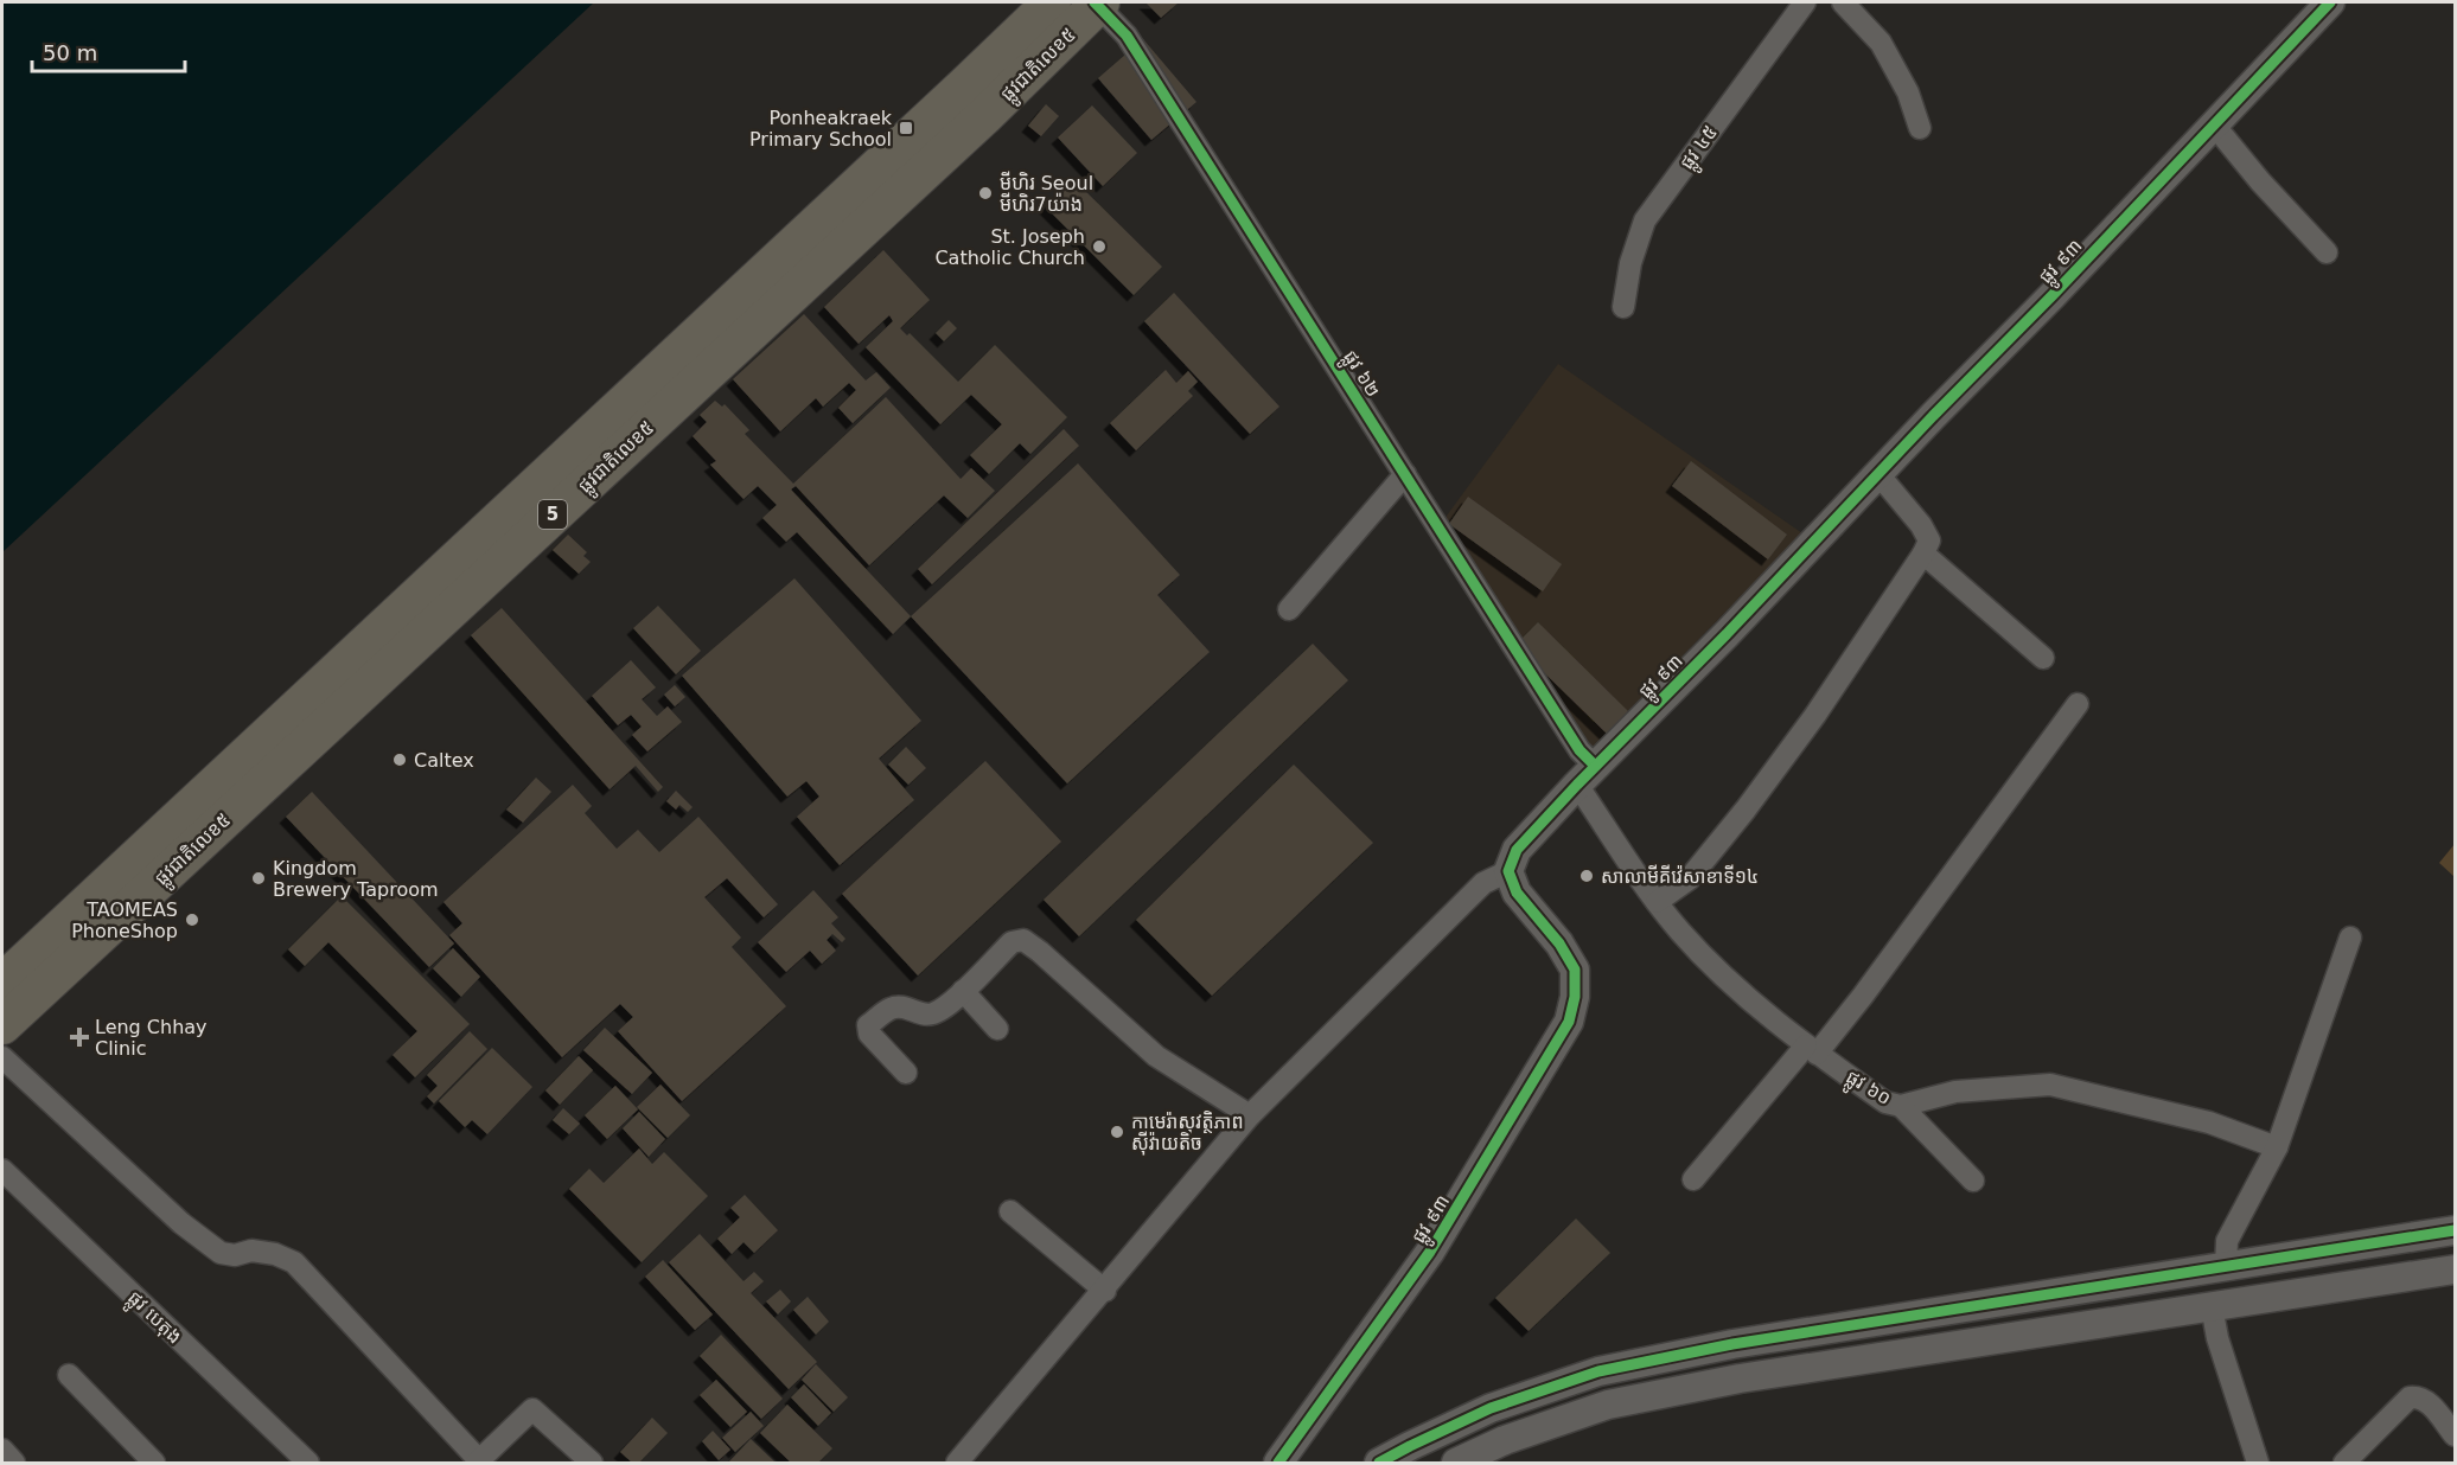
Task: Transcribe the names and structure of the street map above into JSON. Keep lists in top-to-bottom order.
{
  "streets": {
    "highway": ["ផ្លូវជាតិលេខ៥", "5"],
    "street": [
      "ផ្លូវ ៤៥",
      "ផ្លូវ ៩៣",
      "ផ្លូវ ៦២",
      "ផ្លូវ ៦០",
      "ផ្លូវ បេតុង"
    ]
  },
  "crossings": [
    ["ផ្លូវជាតិលេខ៥", "ផ្លូវ ៦២"],
    ["ផ្លូវ ៩៣", "ផ្លូវ ៦២"],
    ["ផ្លូវ ៩៣", "ផ្លូវ ៦០"],
    ["ផ្លូវ ៦២", "ផ្លូវ ៦០"]
  ],
  "places": {
    "transit": ["Ponheakraek Primary School"],
    "other": [
      "មីហិរ Seoul មីហិរ7យ៉ាង",
      "St. Joseph Catholic Church",
      "Caltex",
      "សាលាមីគីវ៉េសាខាទី១៤",
      "Kingdom Brewery Taproom",
      "TAOMEAS PhoneShop",
      "កាមេរ៉ាសុវត្ថិភាព ស៊ីវ៉ាយតិច"
    ],
    "health": ["Leng Chhay Clinic"]
  },
  "scale_bar": "50 m"
}
